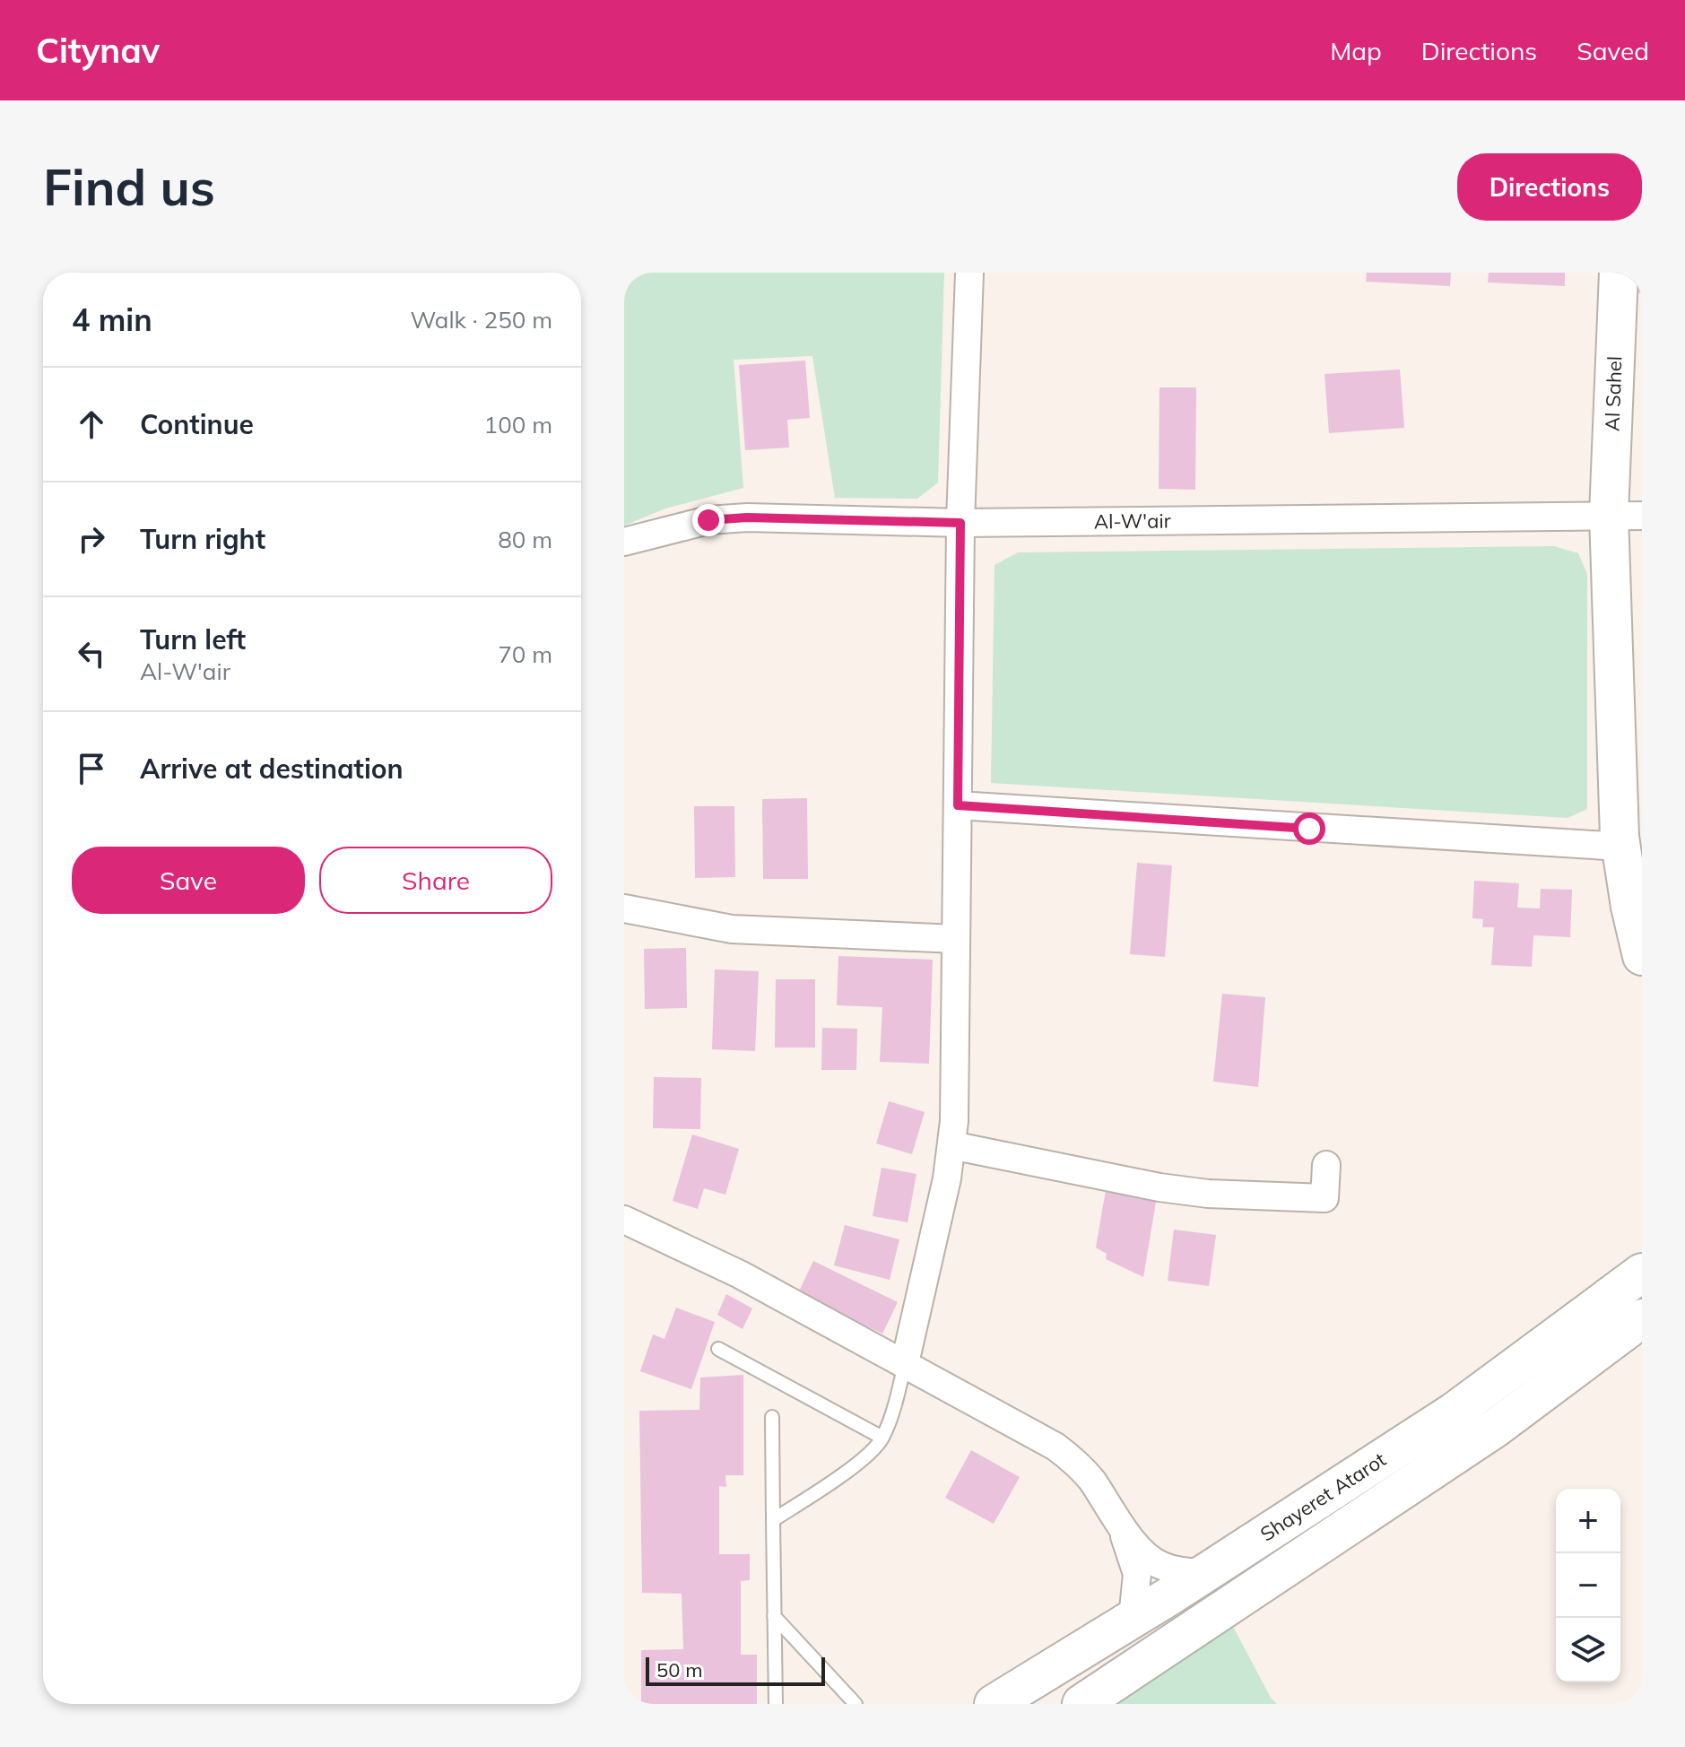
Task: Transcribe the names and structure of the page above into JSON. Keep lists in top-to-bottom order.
{
  "streets": {
    "main road": ["Al Sahel", "Shayeret Atarot"],
    "street": ["Al-W'air"]
  },
  "crossings": [
    ["Al Sahel", "Al-W'air"]
  ],
  "scale_bar": "50 m",
  "page": {
    "header": "Citynav",
    "nav": ["Map", "Directions", "Saved"],
    "buttons": [
      "Directions",
      ["Save", "Share"]
    ],
    "title": "Find us",
    "heading": ["4 min", "Walk · 250 m"],
    "list": [
      ["Continue", "100 m"],
      ["Turn right", "80 m"],
      ["Turn left", "Al-W'air", "70 m"],
      "Arrive at destination"
    ],
    "map_buttons": ["+", "−"],
    "scale": "50 m"
  }
}
